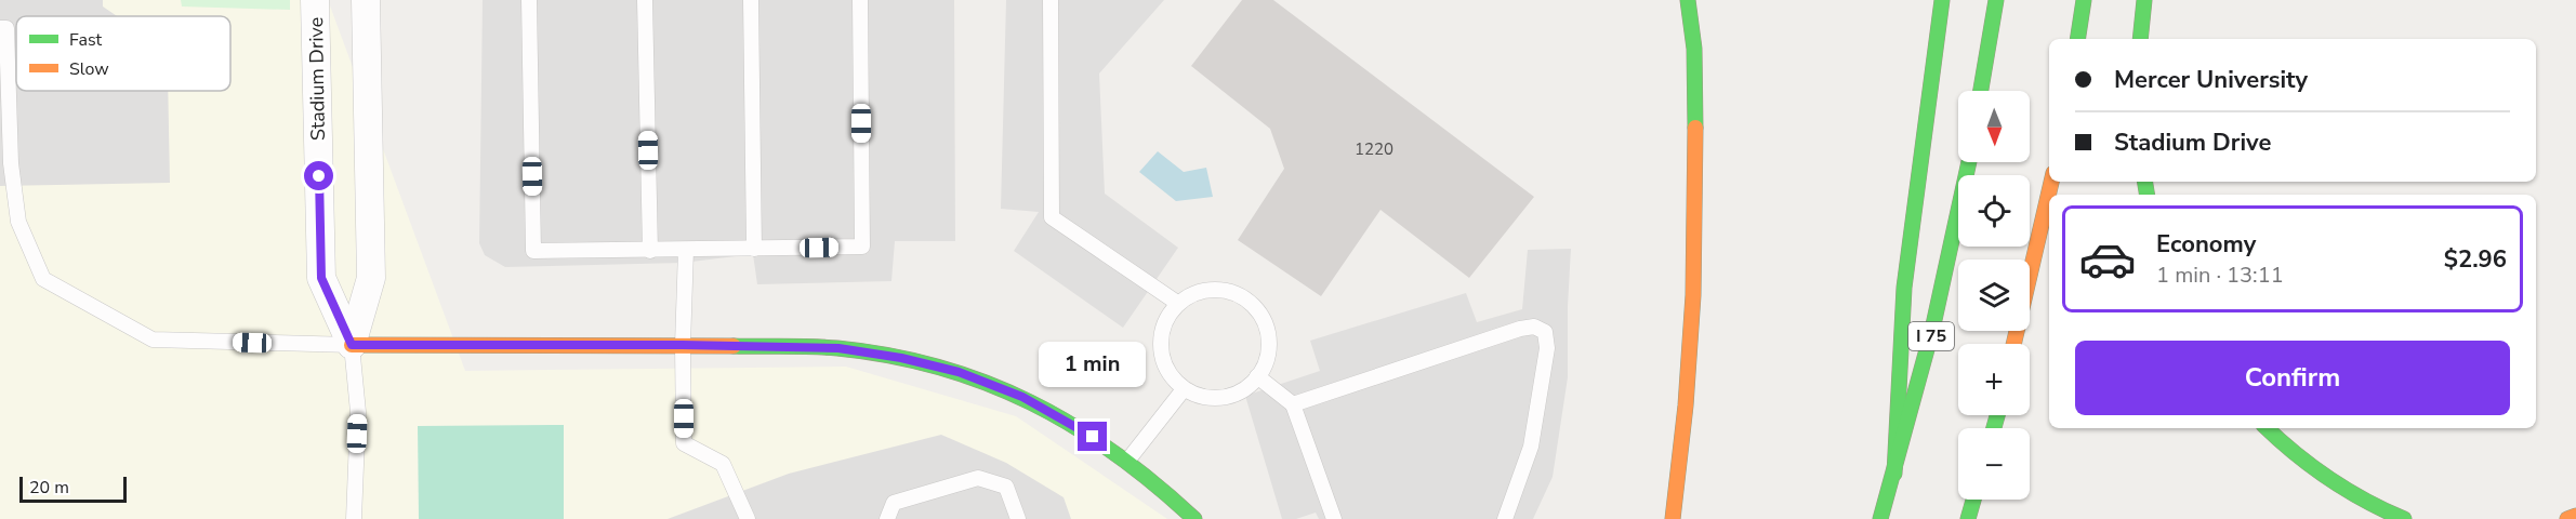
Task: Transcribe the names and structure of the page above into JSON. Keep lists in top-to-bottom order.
{
  "streets": {
    "main road": ["I 75"],
    "street": ["Stadium Drive"]
  },
  "house_numbers": ["1220"],
  "legend": ["Fast", "Slow"],
  "scale_bar": "20 m",
  "north": "bottom",
  "page": {
    "banner": ["Mercer University", "Stadium Drive"],
    "map_buttons": ["+", "−"],
    "list": [
      {
        "name": "Economy",
        "note": "1 min · 13:11",
        "value": "$2.96"
      }
    ],
    "buttons": "Confirm",
    "bubble": "1 min",
    "scale": "20 m"
  }
}
